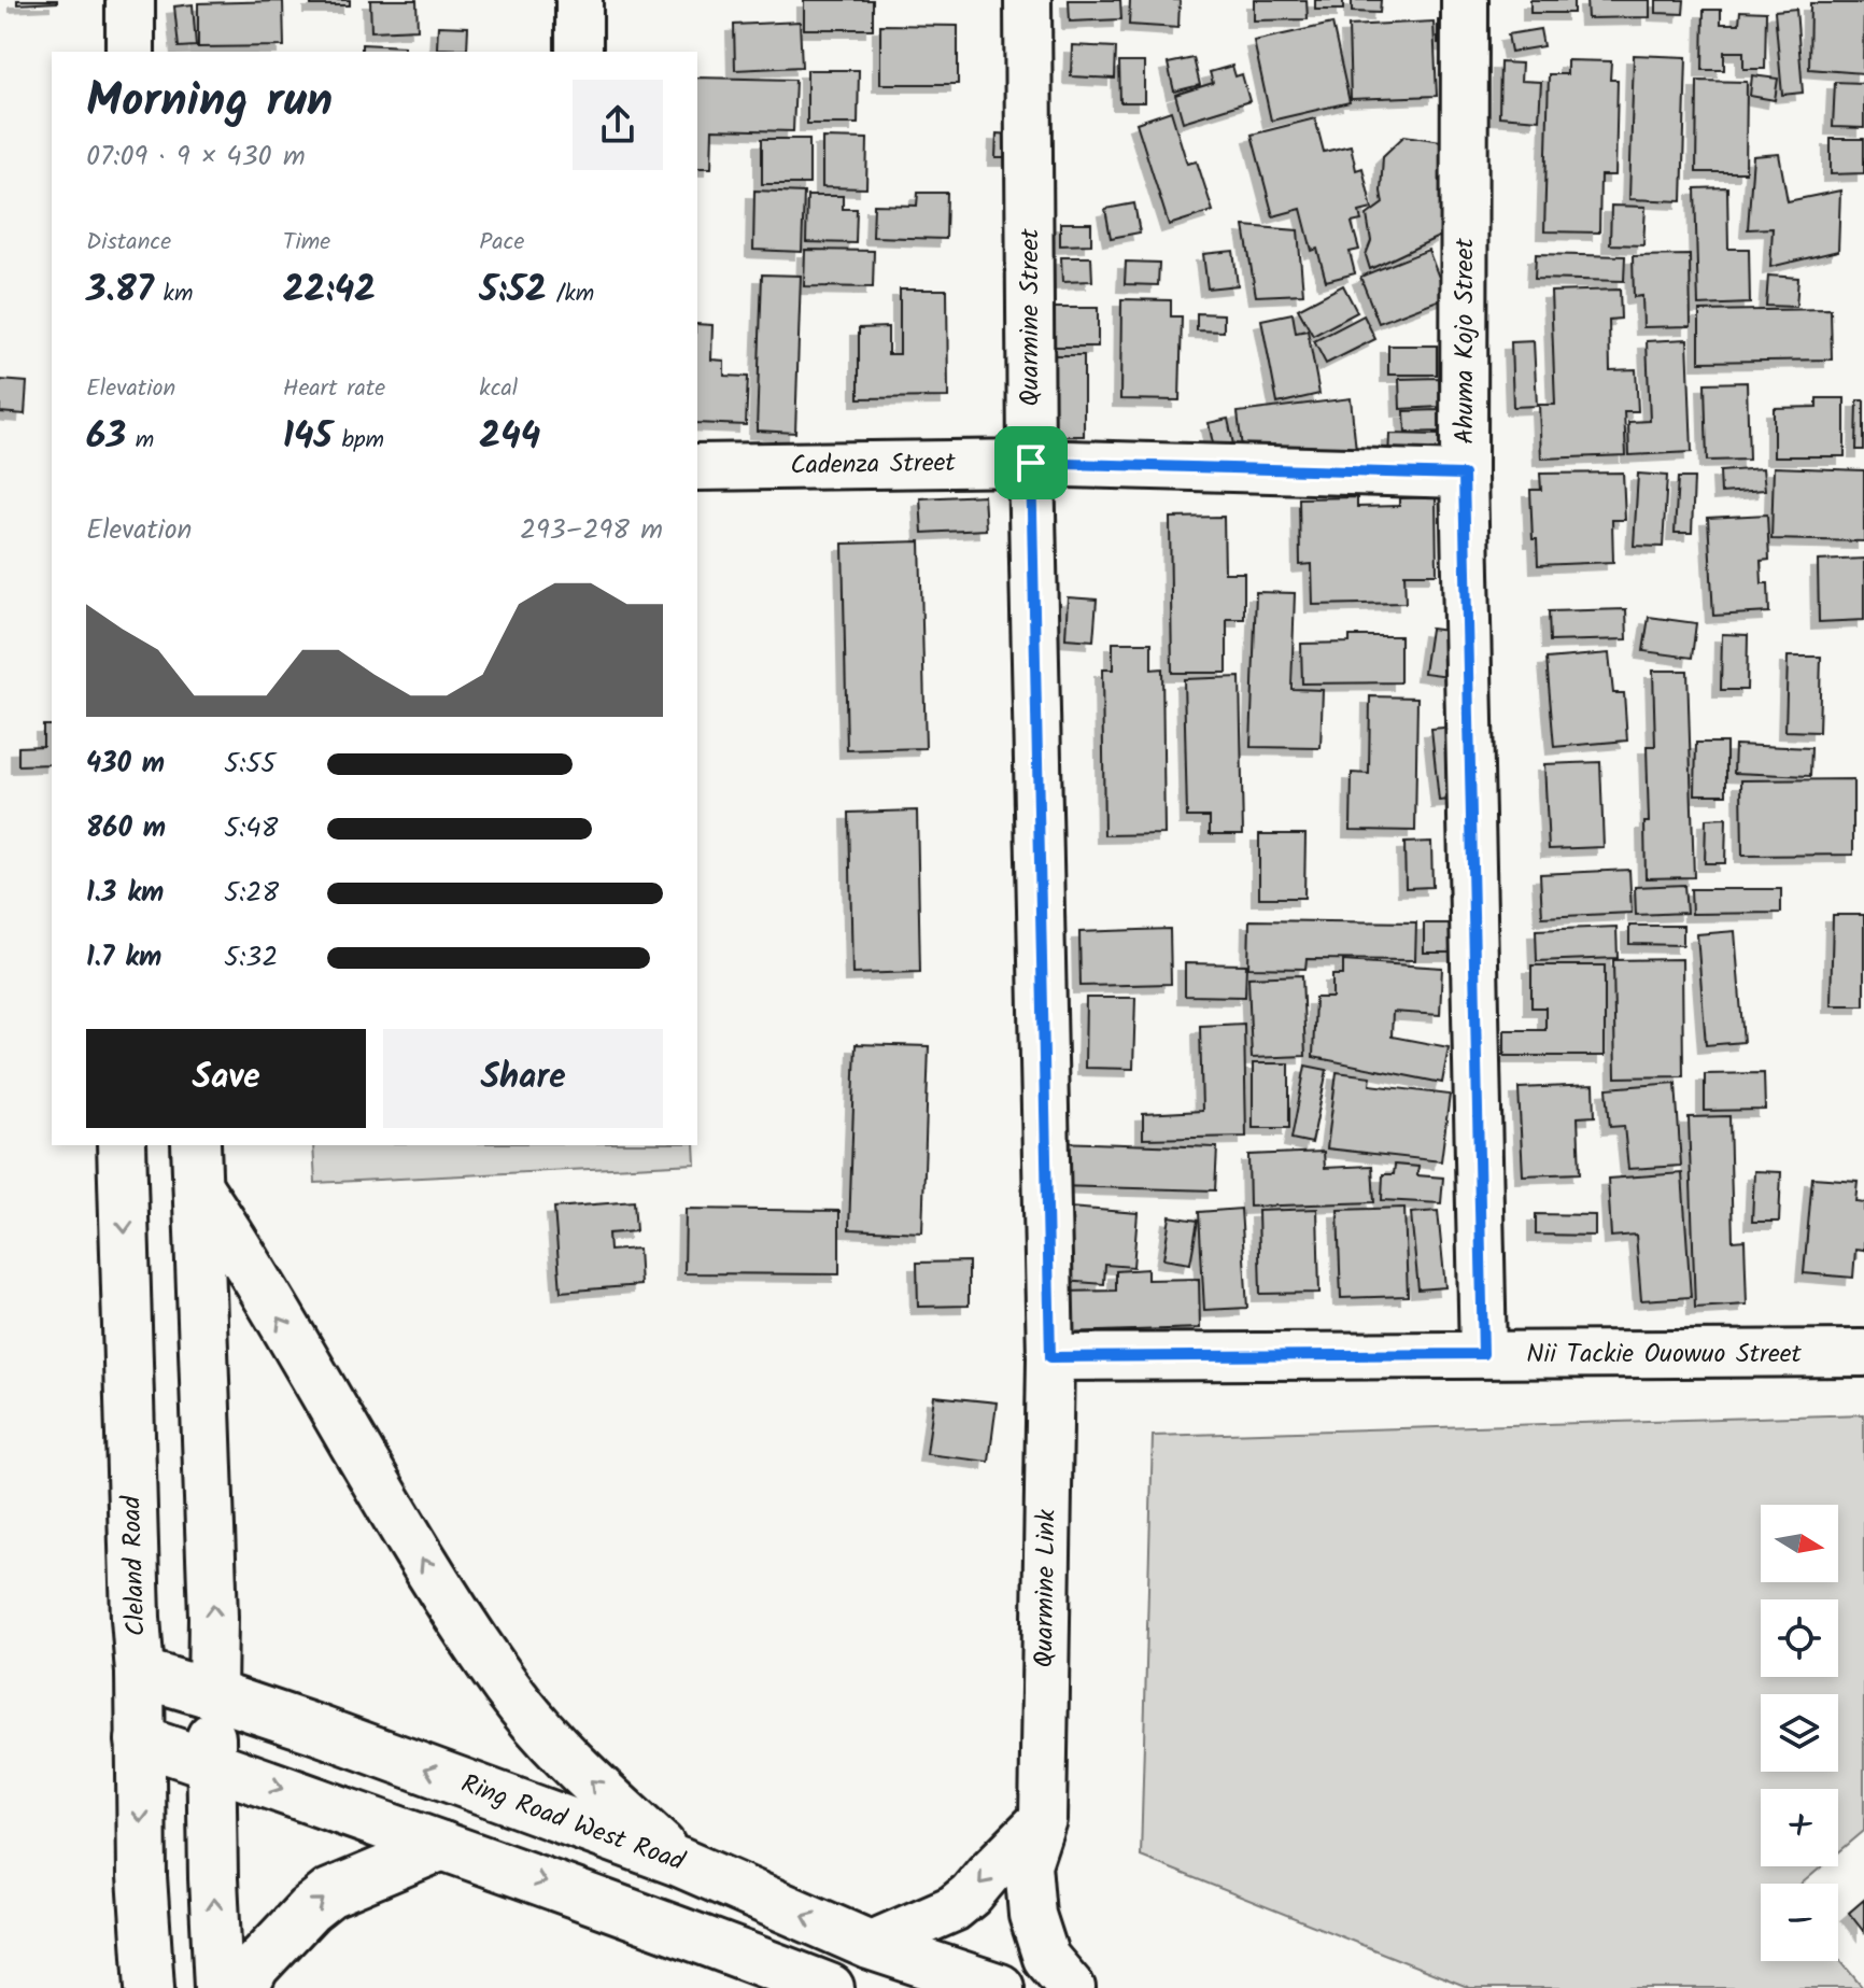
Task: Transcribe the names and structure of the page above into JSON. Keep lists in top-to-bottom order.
{
  "streets": {
    "main road": ["Cleland Road", "Ring Road West Road"],
    "street": [
      "Quarmine Street",
      "Ahuma Kojo Street",
      "Cadenza Street",
      "Nii Tackie Ouowuo Street",
      "Quarmine Link"
    ]
  },
  "crossings": [
    ["Quarmine Street", "Cadenza Street"],
    ["Quarmine Street", "Nii Tackie Ouowuo Street"],
    ["Quarmine Street", "Quarmine Link"],
    ["Ahuma Kojo Street", "Cadenza Street"],
    ["Ahuma Kojo Street", "Nii Tackie Ouowuo Street"],
    ["Nii Tackie Ouowuo Street", "Quarmine Link"],
    ["Cleland Road", "Ring Road West Road"]
  ],
  "north": "right",
  "page": {
    "heading": ["Morning run", "07:09 · 9 × 430 m"],
    "stats": [
      ["Distance", "3.87 km"],
      ["Time", "22:42"],
      ["Pace", "5:52 /km"],
      ["Elevation", "63 m"],
      ["Heart rate", "145 bpm"],
      ["kcal", "244"]
    ],
    "chart": ["Elevation", "293–298 m"],
    "list": [
      {
        "name": "430 m",
        "note": "5:55"
      },
      {
        "name": "860 m",
        "note": "5:48"
      },
      {
        "name": "1.3 km",
        "note": "5:28"
      },
      {
        "name": "1.7 km",
        "note": "5:32"
      }
    ],
    "buttons": ["Save", "Share"],
    "map_buttons": ["+", "−"]
  }
}
